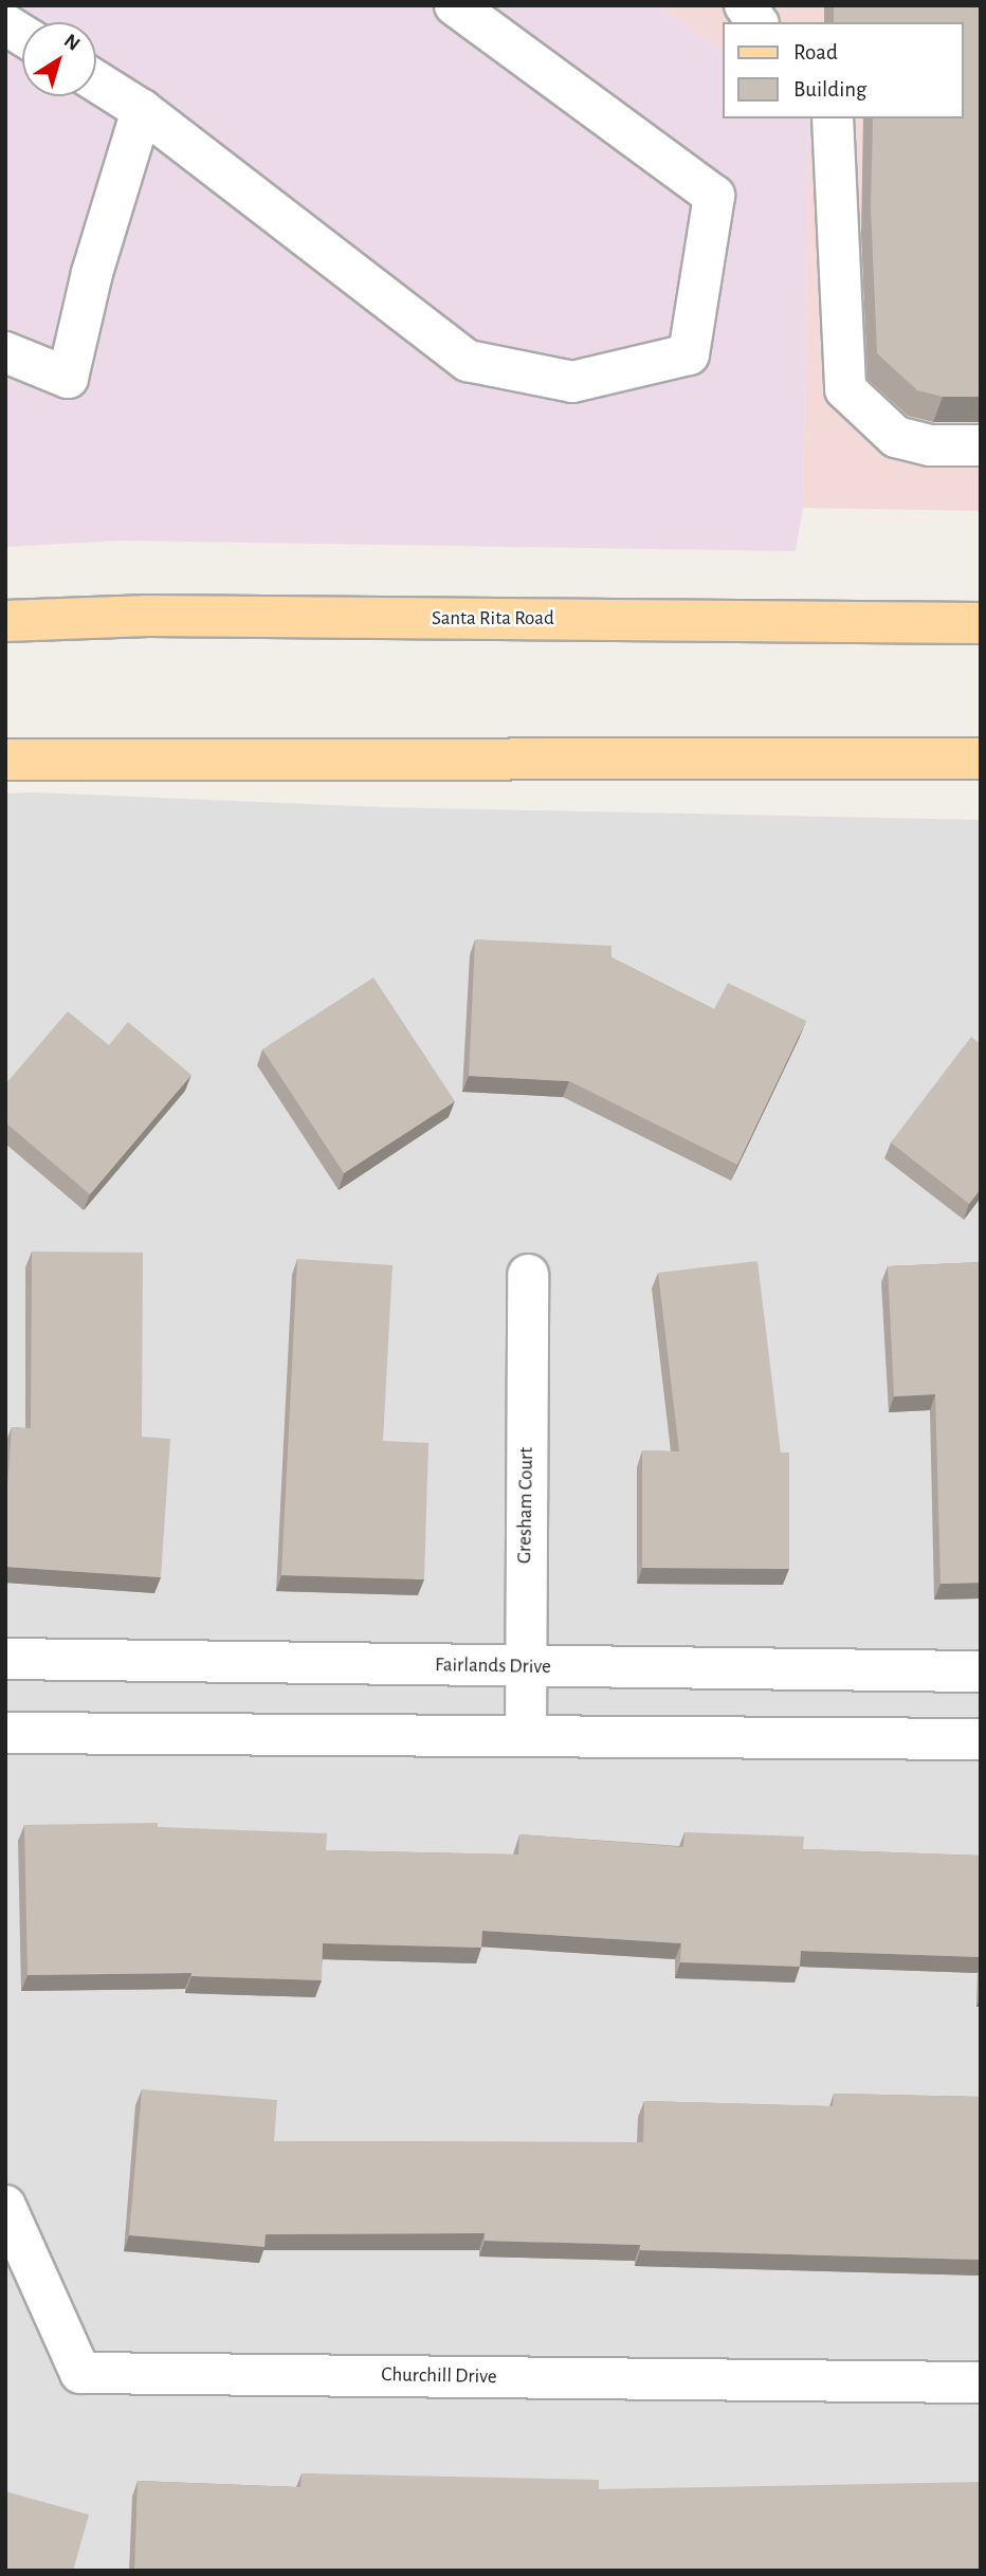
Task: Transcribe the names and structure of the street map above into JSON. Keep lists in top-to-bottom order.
{
  "streets": {
    "main road": ["Santa Rita Road"],
    "street": ["Gresham Court", "Fairlands Drive", "Churchill Drive"]
  },
  "crossings": [
    ["Gresham Court", "Fairlands Drive"]
  ],
  "legend": ["Road", "Building"],
  "north": "top right"
}
